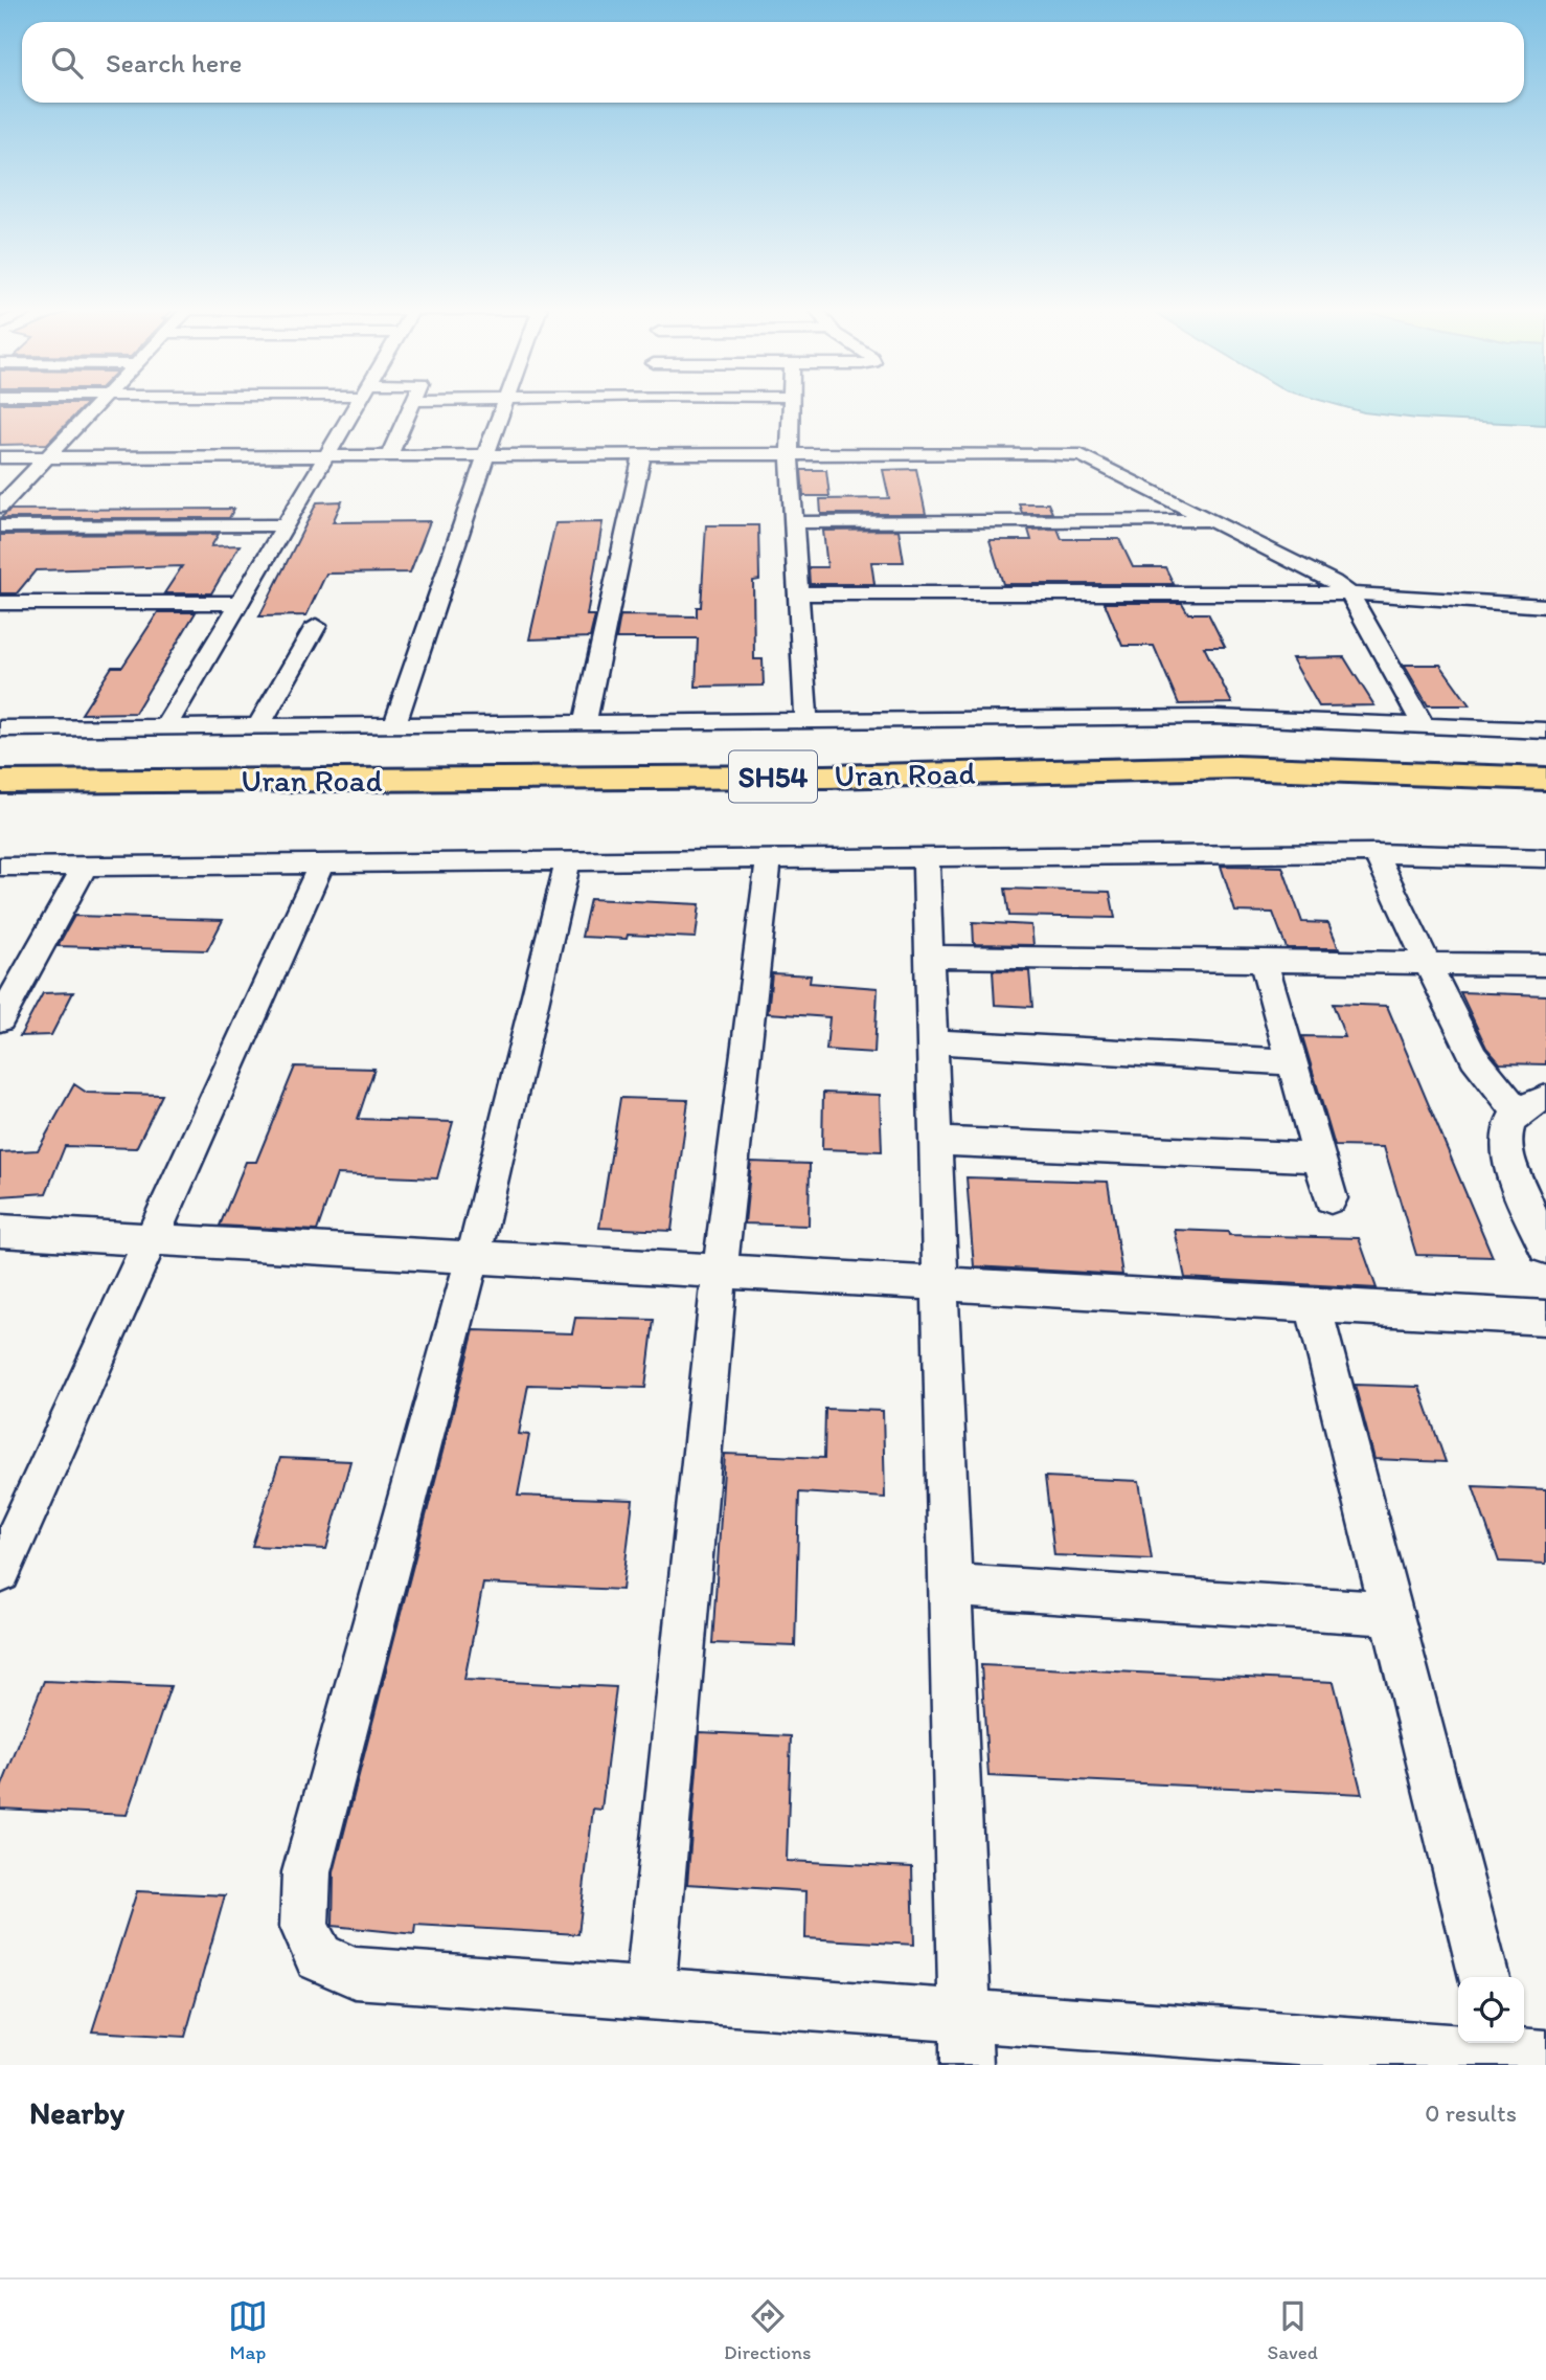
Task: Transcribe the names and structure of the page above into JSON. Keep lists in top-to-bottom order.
{
  "streets": {
    "main road": ["Uran Road", "SH54"]
  },
  "page": {
    "search": "Search here",
    "heading": ["Nearby", "0 results"],
    "nav": ["Map", "Directions", "Saved"]
  }
}
